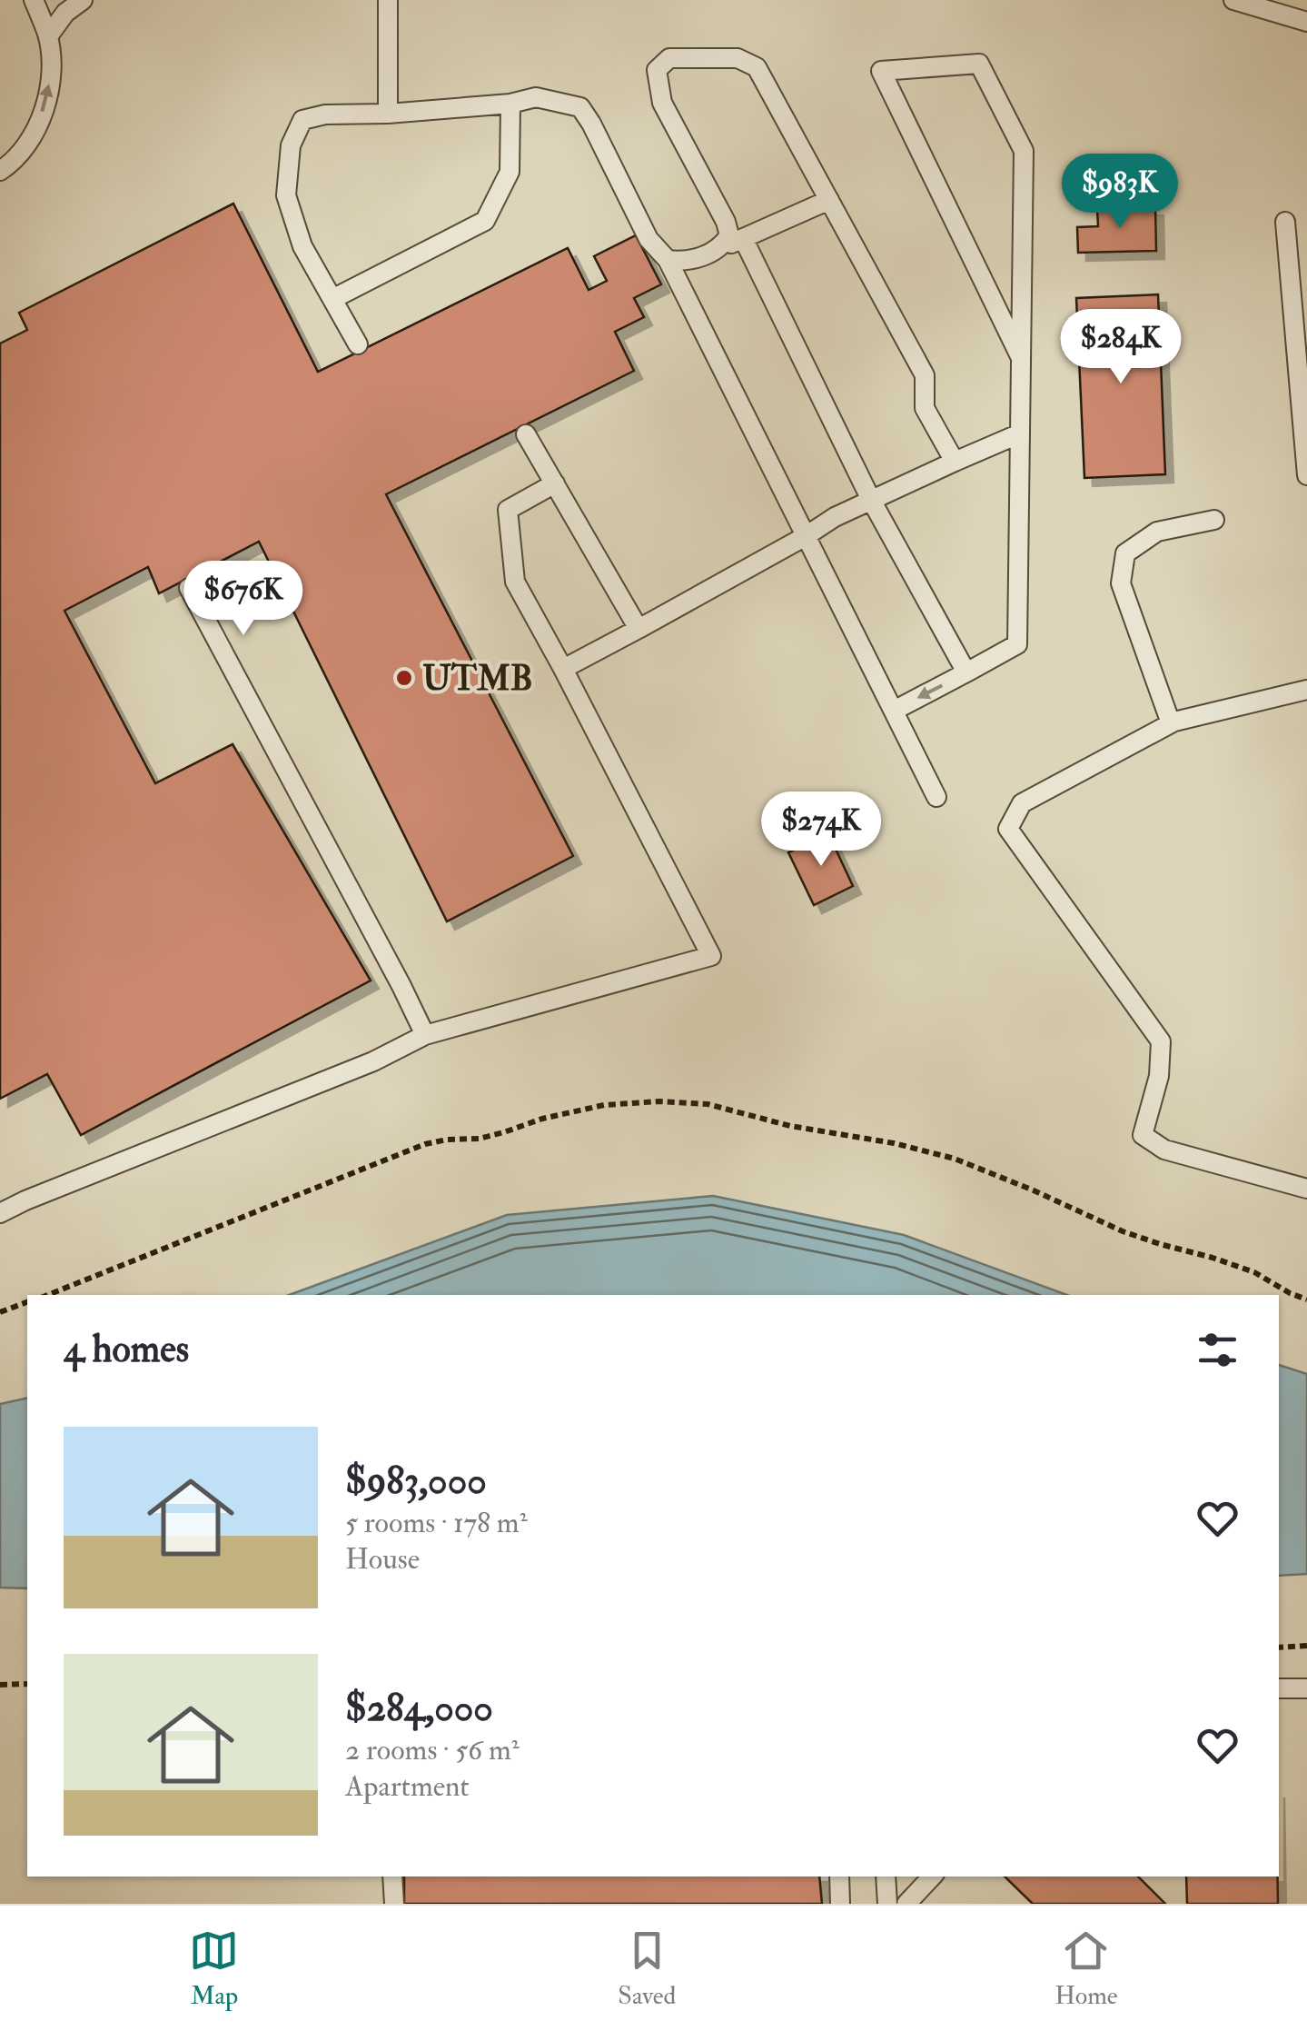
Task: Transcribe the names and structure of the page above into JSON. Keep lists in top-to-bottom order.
{
  "places": ["UTMB"],
  "page": {
    "price": [
      "$983K",
      "$284K",
      "$676K",
      "$274K"
    ],
    "heading": "4 homes",
    "list": [
      {
        "name": "$983,000",
        "note": "5 rooms · 178 m² · House"
      },
      {
        "name": "$284,000",
        "note": "2 rooms · 56 m² · Apartment"
      }
    ],
    "tabs": ["Map", "Saved", "Home"]
  }
}
